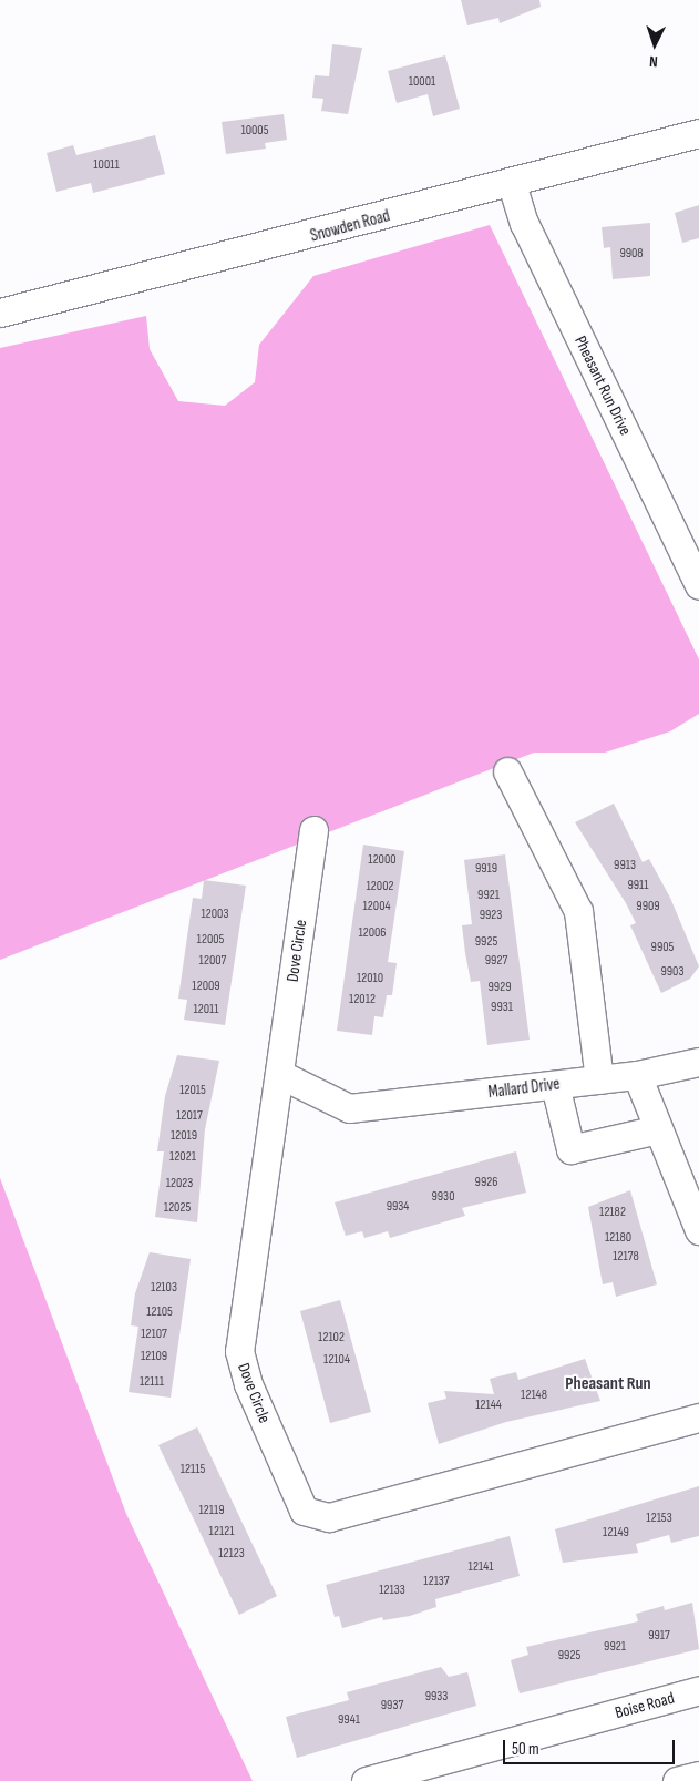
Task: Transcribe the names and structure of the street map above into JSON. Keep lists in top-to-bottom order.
{
  "streets": {
    "street": [
      "Snowden Road",
      "Pheasant Run Drive",
      "Dove Circle",
      "Mallard Drive",
      "Boise Road"
    ]
  },
  "crossings": [
    ["Snowden Road", "Pheasant Run Drive"],
    ["Dove Circle", "Mallard Drive"]
  ],
  "districts": ["Pheasant Run"],
  "house_numbers": [
    "10001",
    "10005",
    "10011",
    "9908",
    "12000",
    "9913",
    "9919",
    "9911",
    "12002",
    "9921",
    "12004",
    "9909",
    "12003",
    "9923",
    "12006",
    "12005",
    "9925",
    "9905",
    "12007",
    "9927",
    "9903",
    "12010",
    "12009",
    "9929",
    "12012",
    "9931",
    "12011",
    "12015",
    "12017",
    "12019",
    "12021",
    "9926",
    "12023",
    "9930",
    "9934",
    "12025",
    "12182",
    "12180",
    "12178",
    "12103",
    "12105",
    "12107",
    "12102",
    "12109",
    "12104",
    "12111",
    "12148",
    "12144",
    "12115",
    "12119",
    "12153",
    "12121",
    "12149",
    "12123",
    "12141",
    "12137",
    "12133",
    "9917",
    "9921",
    "9925",
    "9933",
    "9937",
    "9941"
  ],
  "scale_bar": "50 m",
  "north": "bottom"
}
